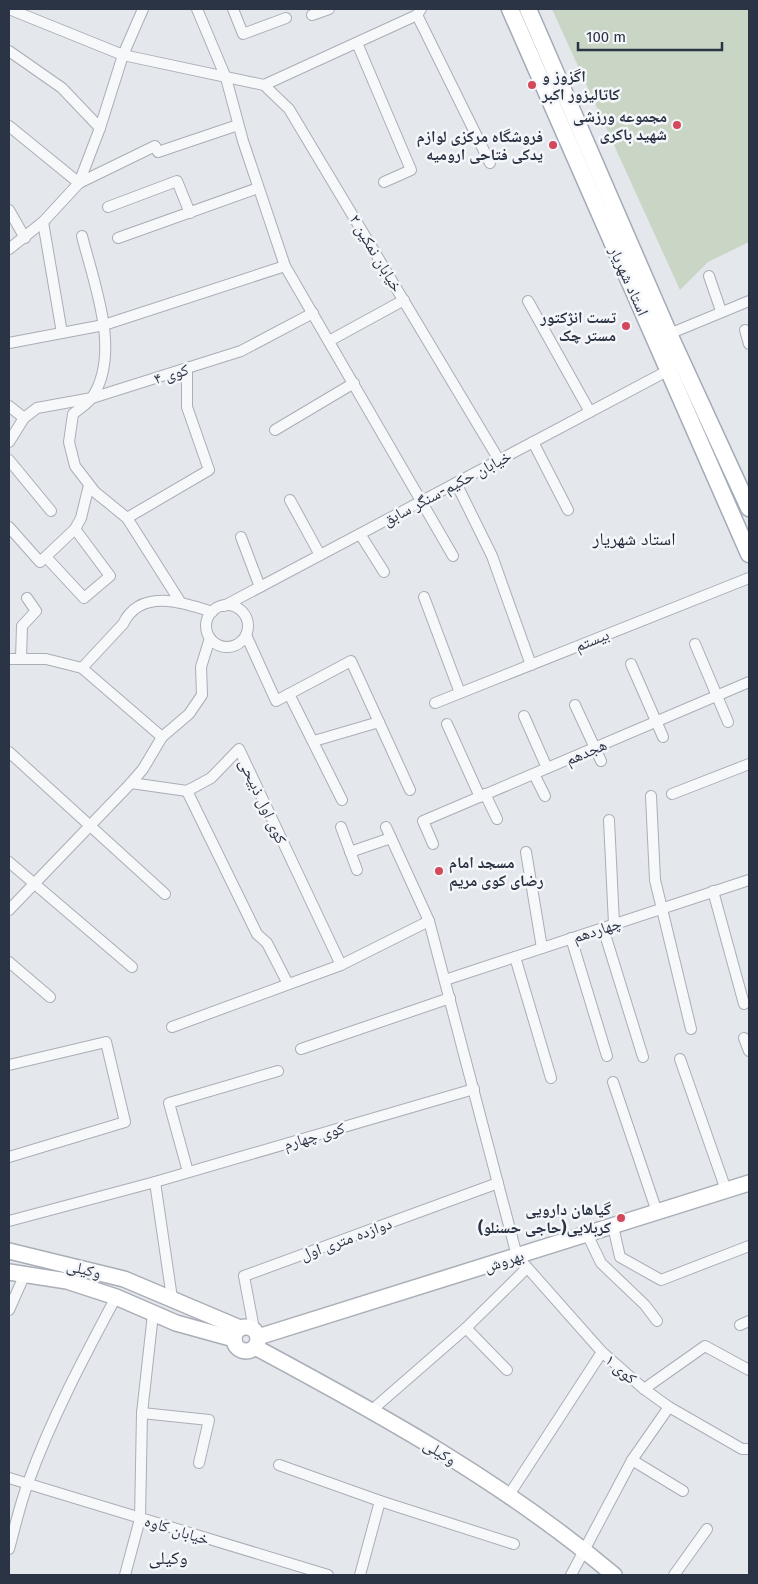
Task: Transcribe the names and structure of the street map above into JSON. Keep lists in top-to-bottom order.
{
  "streets": {
    "main road": ["استاد شهریار"],
    "street": [
      "خیابان نمکین ۲",
      "کوی ۴",
      "خیابان حکیم-سنگر سابق",
      "بیستم",
      "هجدهم",
      "کوی اول ذبیحی",
      "چهاردهم",
      "کوی چهارم",
      "دوازده متری اول",
      "بهروش",
      "وکیلی",
      "کوی ۱",
      "خیابان کاوه"
    ]
  },
  "crossings": [
    ["خیابان نمکین ۲", "خیابان حکیم-سنگر سابق"],
    ["استاد شهریار", "خیابان حکیم-سنگر سابق"],
    ["دوازده متری اول", "بهروش"],
    ["دوازده متری اول", "وکیلی"],
    ["بهروش", "وکیلی"],
    ["بهروش", "کوی ۱"]
  ],
  "districts": ["استاد شهریار", "وکیلی"],
  "places": [
    "اگزوز و کاتالیزور اکبر",
    "مجموعه ورزشی شهید باکری",
    "فروشگاه مرکزی لوازم یدکی فتاحی ارومیه",
    "تست انژکتور مستر چک",
    "مسجد امام رضای کوی مریم",
    "گیاهان دارویی کربلایی(حاجی حسنلو)"
  ],
  "scale_bar": "100 m"
}
